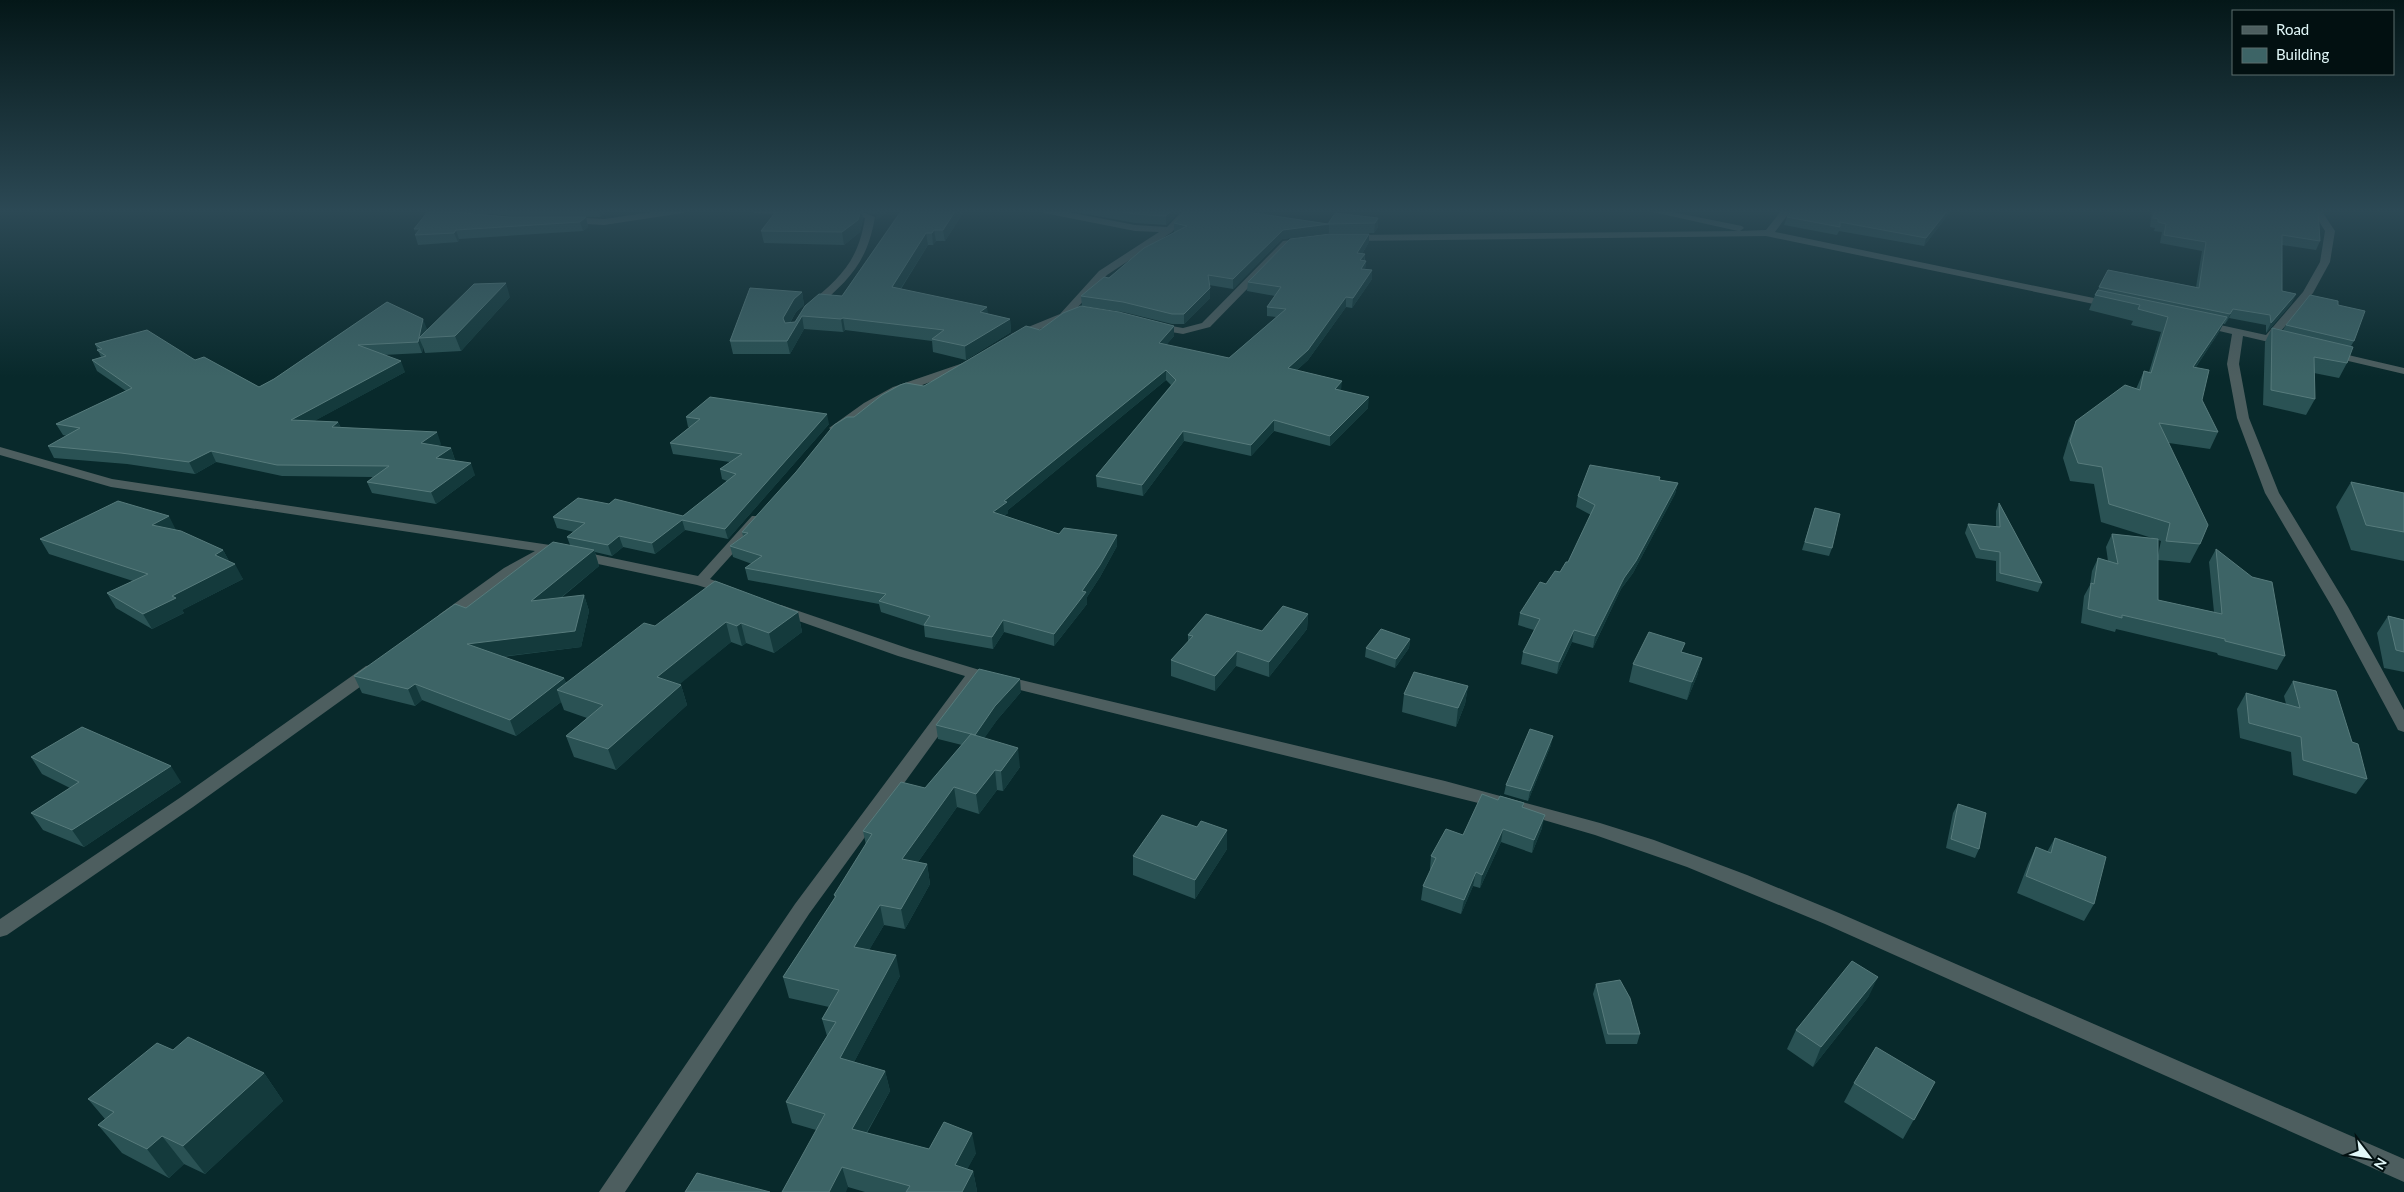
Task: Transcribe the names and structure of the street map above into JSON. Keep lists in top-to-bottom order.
{
  "legend": ["Road", "Building"],
  "north": "bottom right"
}
